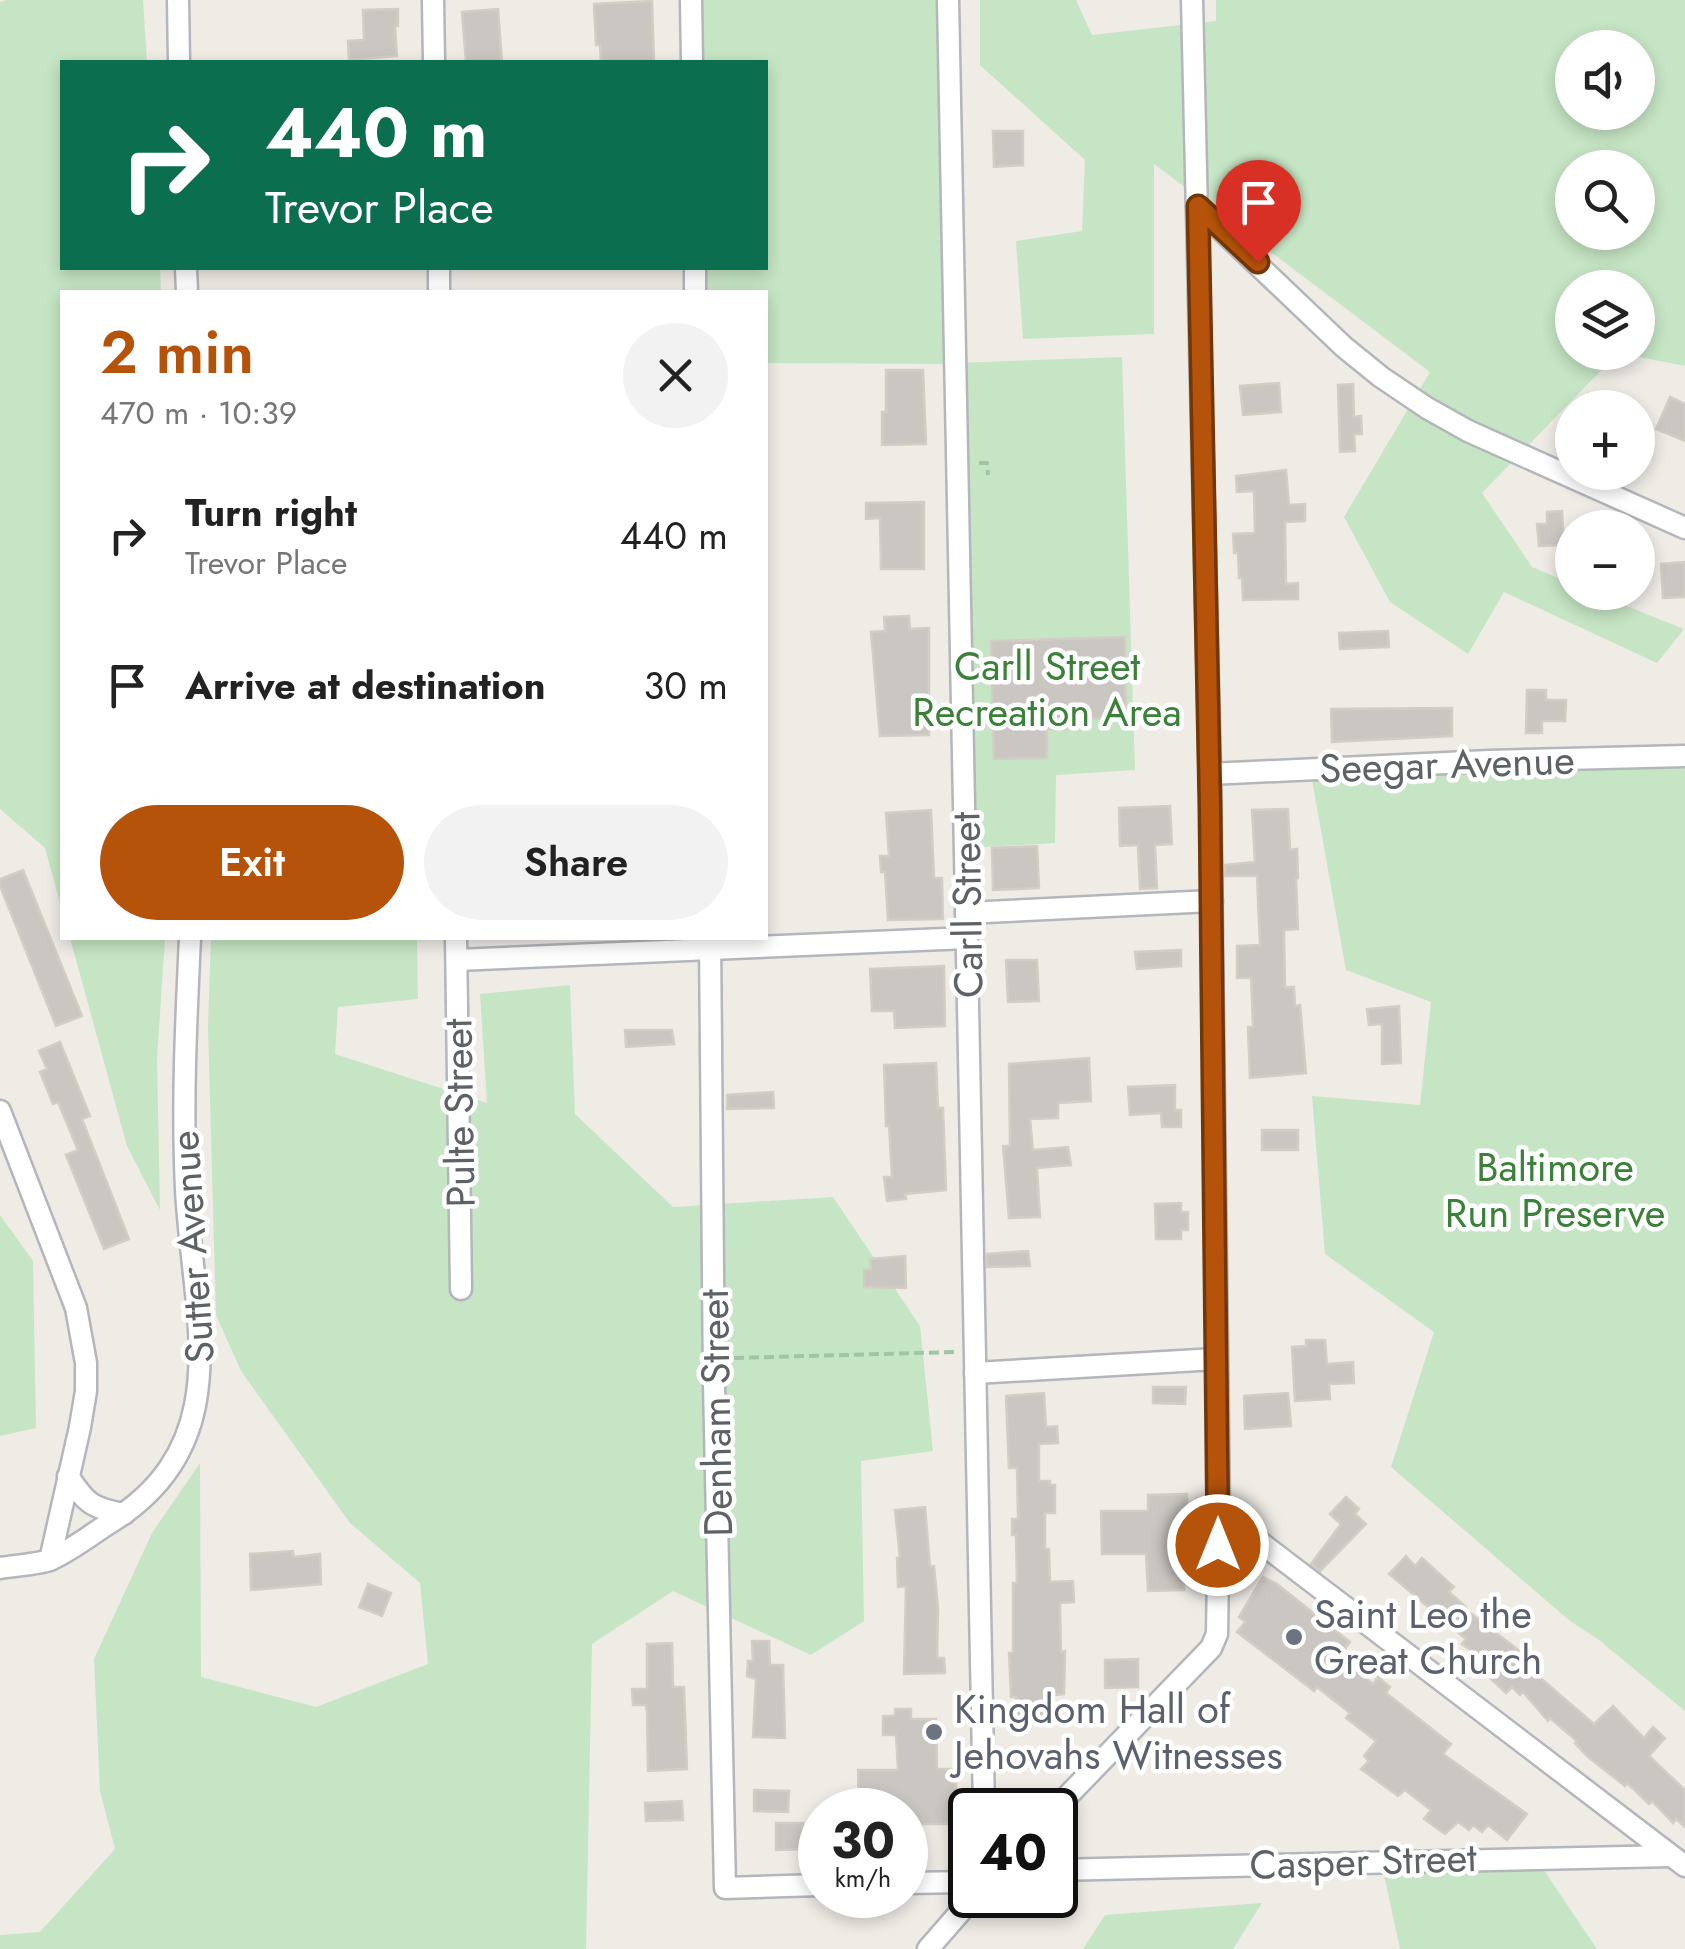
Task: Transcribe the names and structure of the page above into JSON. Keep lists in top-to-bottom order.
{
  "streets": {
    "street": [
      "Seegar Avenue",
      "Carll Street",
      "Pulte Street",
      "Sutter Avenue",
      "Denham Street",
      "Casper Street"
    ]
  },
  "parks": ["Carll Street Recreation Area", "Baltimore Run Preserve"],
  "places": ["Saint Leo the Great Church", "Kingdom Hall of Jehovahs Witnesses"],
  "page": {
    "map_buttons": ["+", "−"],
    "turn": ["440 m", "Trevor Place"],
    "heading": ["2 min", "470 m · 10:39"],
    "list": [
      {
        "name": "Turn right",
        "note": "Trevor Place",
        "value": "440 m"
      },
      {
        "name": "Arrive at destination",
        "value": "30 m"
      }
    ],
    "buttons": ["Exit", "Share"],
    "speed": "30 km/h",
    "limit": "40"
  }
}
